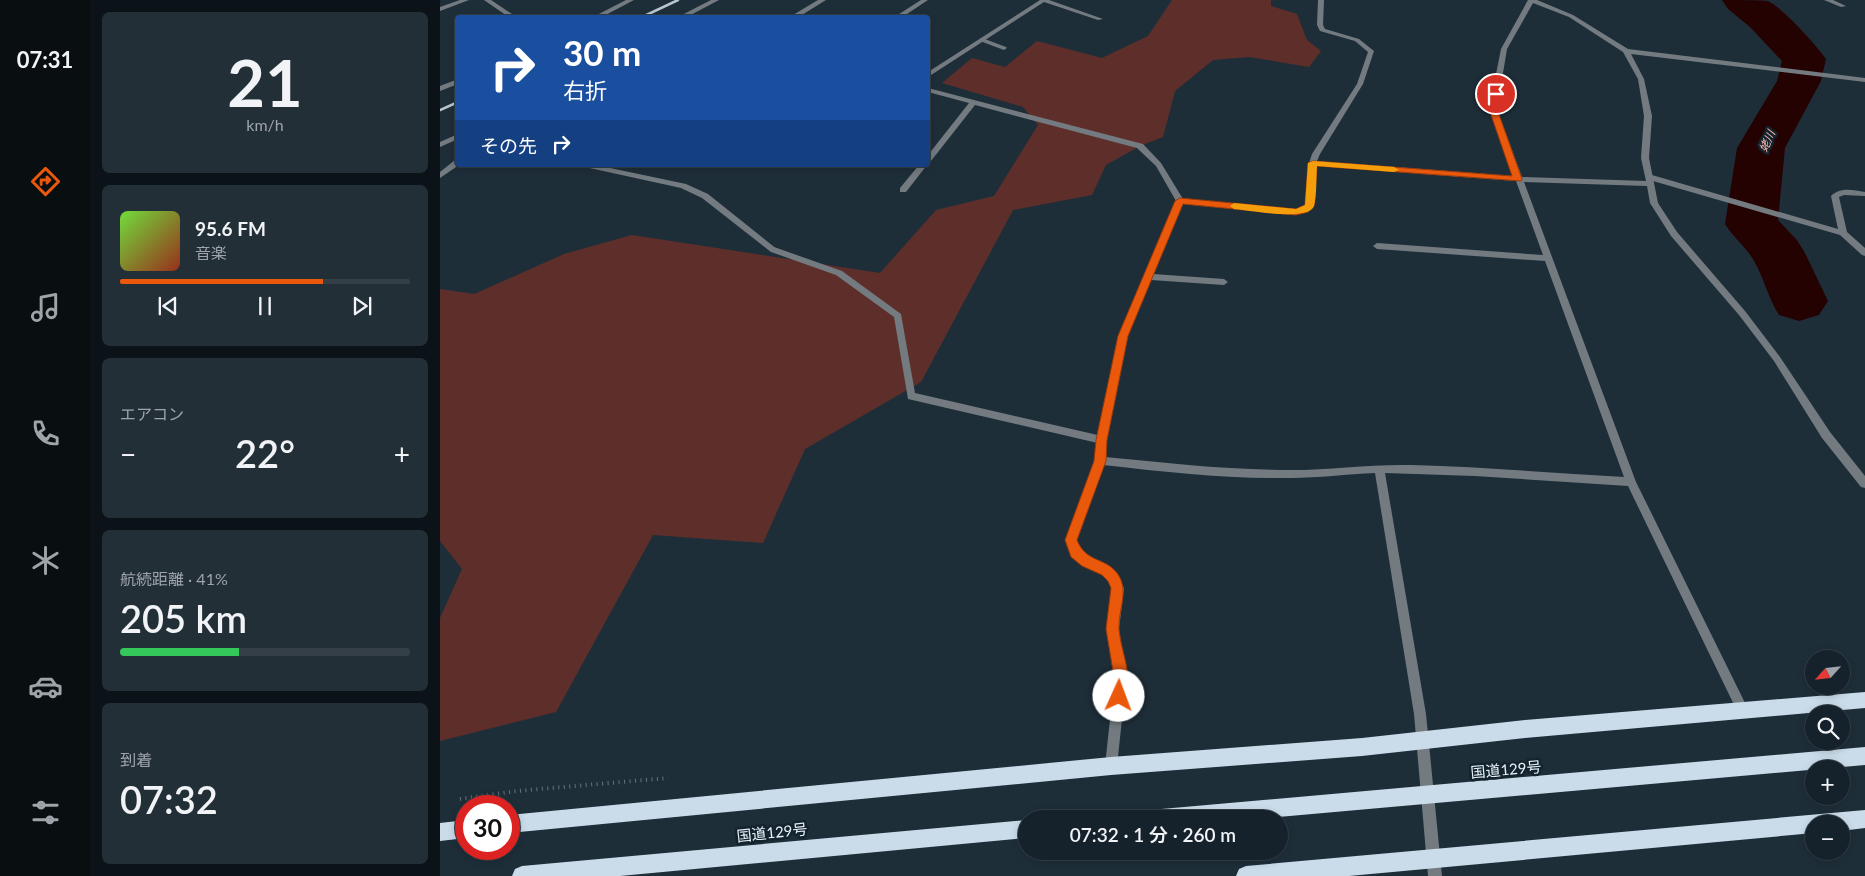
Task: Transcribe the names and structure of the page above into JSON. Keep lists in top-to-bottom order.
{
  "streets": {
    "highway": ["国道129号"]
  },
  "water": ["姥川"],
  "north": "bottom left",
  "page": {
    "tabs": "07:31",
    "tile": [
      ["21", "km/h"],
      "エアコン",
      ["航続距離 · 41%", "205 km"],
      ["到着", "07:32"]
    ],
    "turn": ["30 m", "右折"],
    "then": "その先",
    "song": ["95.6 FM", "音楽"],
    "heat": ["−", "22°", "+"],
    "map_buttons": ["+", "−"],
    "limit": "30",
    "trip": "07:32 · 1 分 · 260 m"
  }
}
